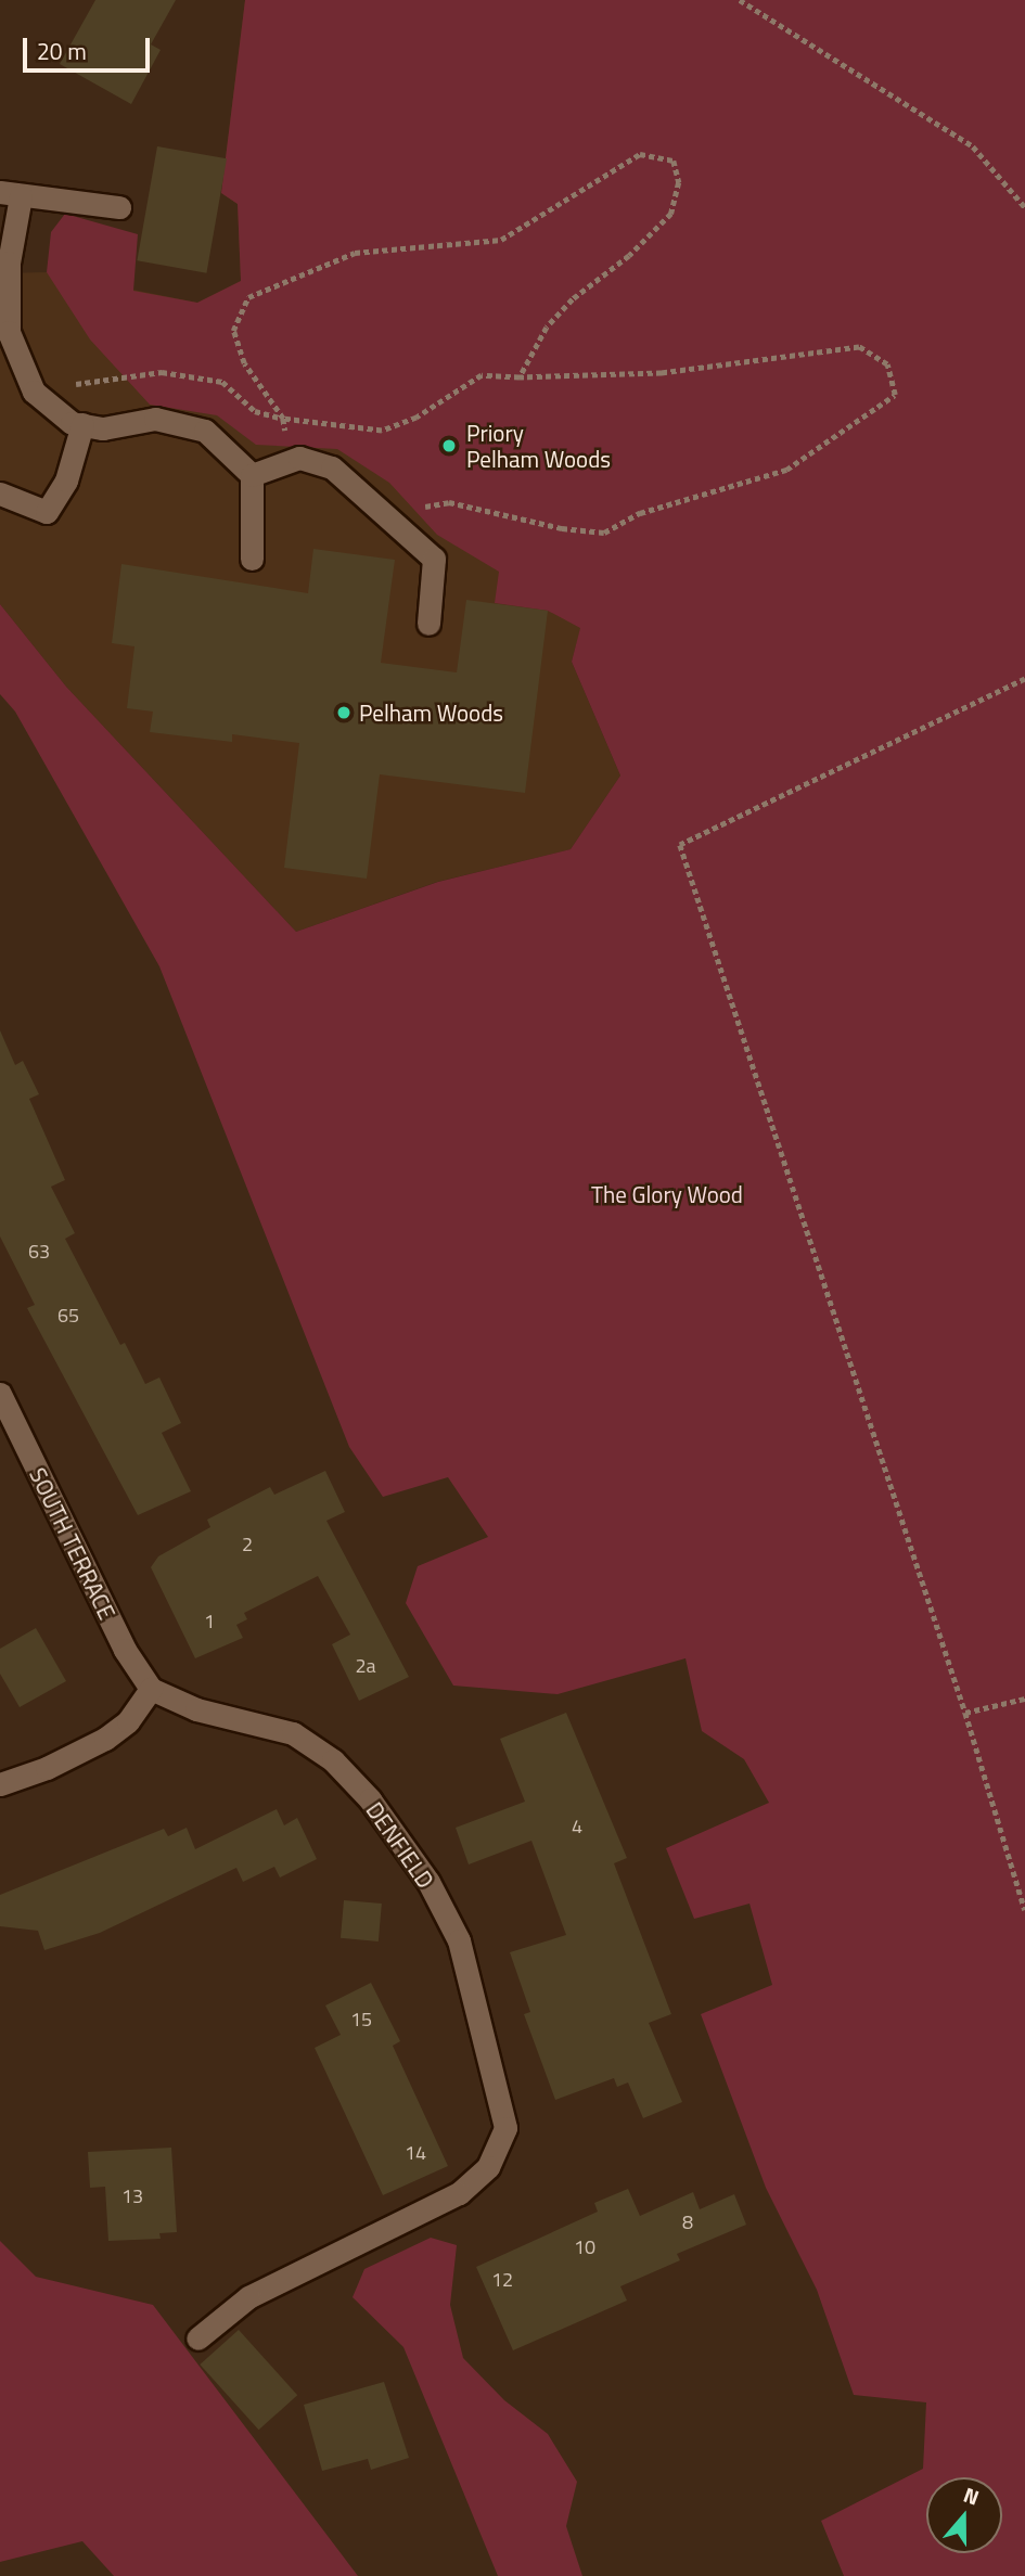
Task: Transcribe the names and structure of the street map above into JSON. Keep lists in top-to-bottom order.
{
  "streets": {
    "street": ["SOUTH TERRACE", "DENFIELD"]
  },
  "crossings": [
    ["SOUTH TERRACE", "DENFIELD"]
  ],
  "parks": ["The Glory Wood"],
  "places": ["Priory Pelham Woods", "Pelham Woods"],
  "house_numbers": [
    "63",
    "65",
    "2",
    "1",
    "2a",
    "4",
    "15",
    "14",
    "13",
    "8",
    "10",
    "12"
  ],
  "scale_bar": "20 m",
  "north": "top"
}
